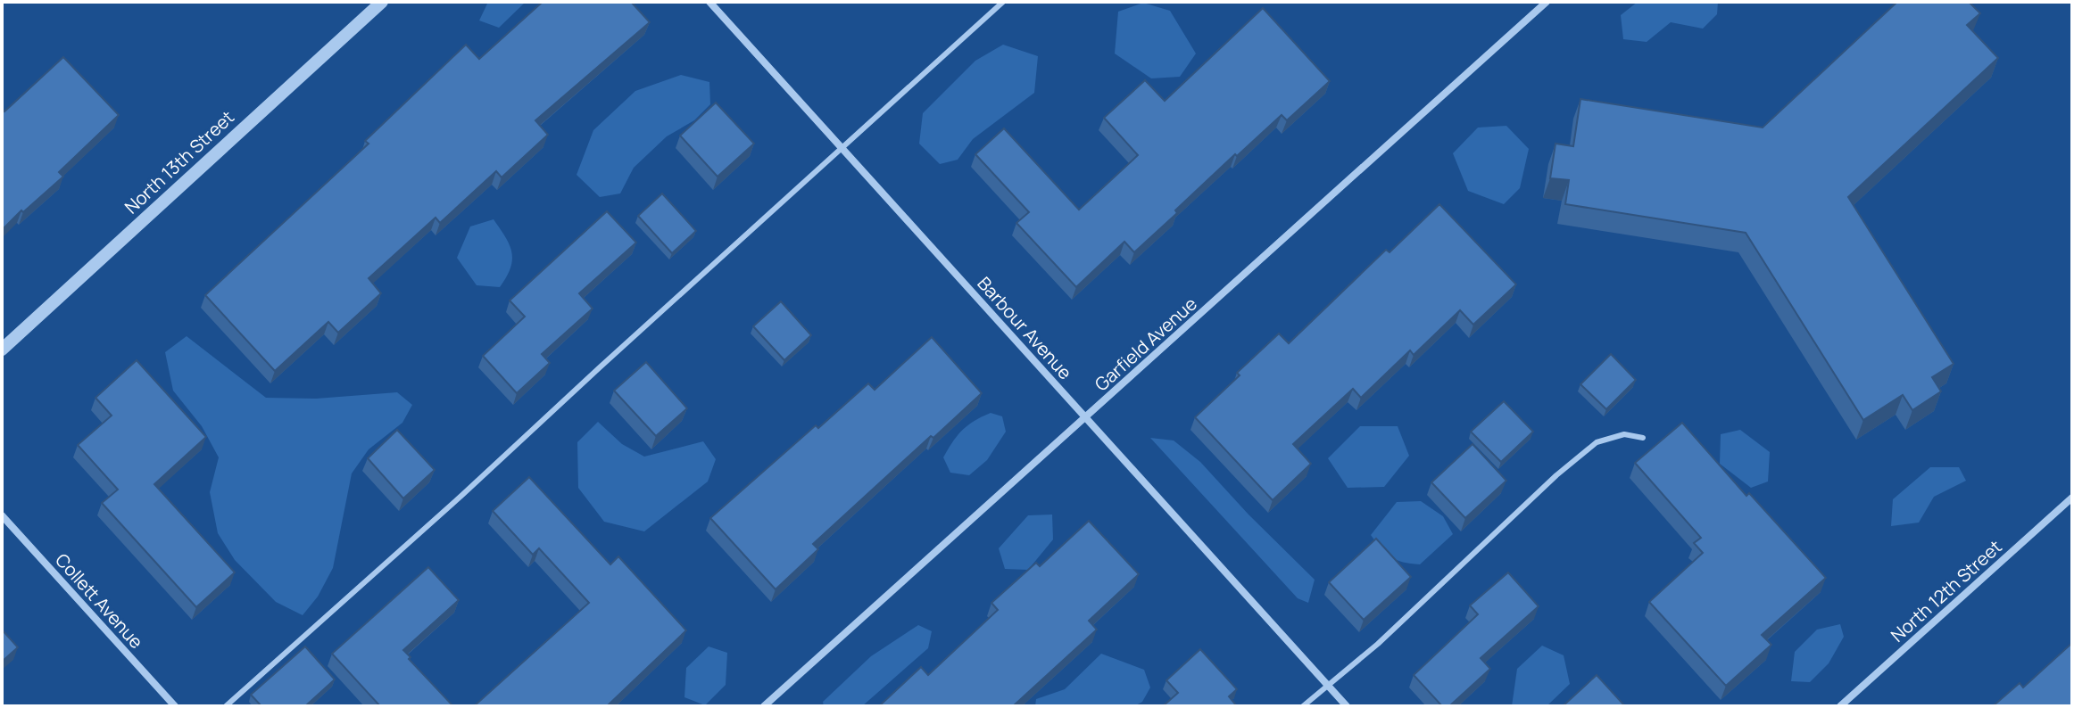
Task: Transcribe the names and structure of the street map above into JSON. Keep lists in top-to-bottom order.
{
  "streets": {
    "street": [
      "North 13th Street",
      "Barbour Avenue",
      "Garfield Avenue",
      "North 12th Street",
      "Collett Avenue"
    ]
  },
  "crossings": [
    ["Barbour Avenue", "Garfield Avenue"]
  ]
}
